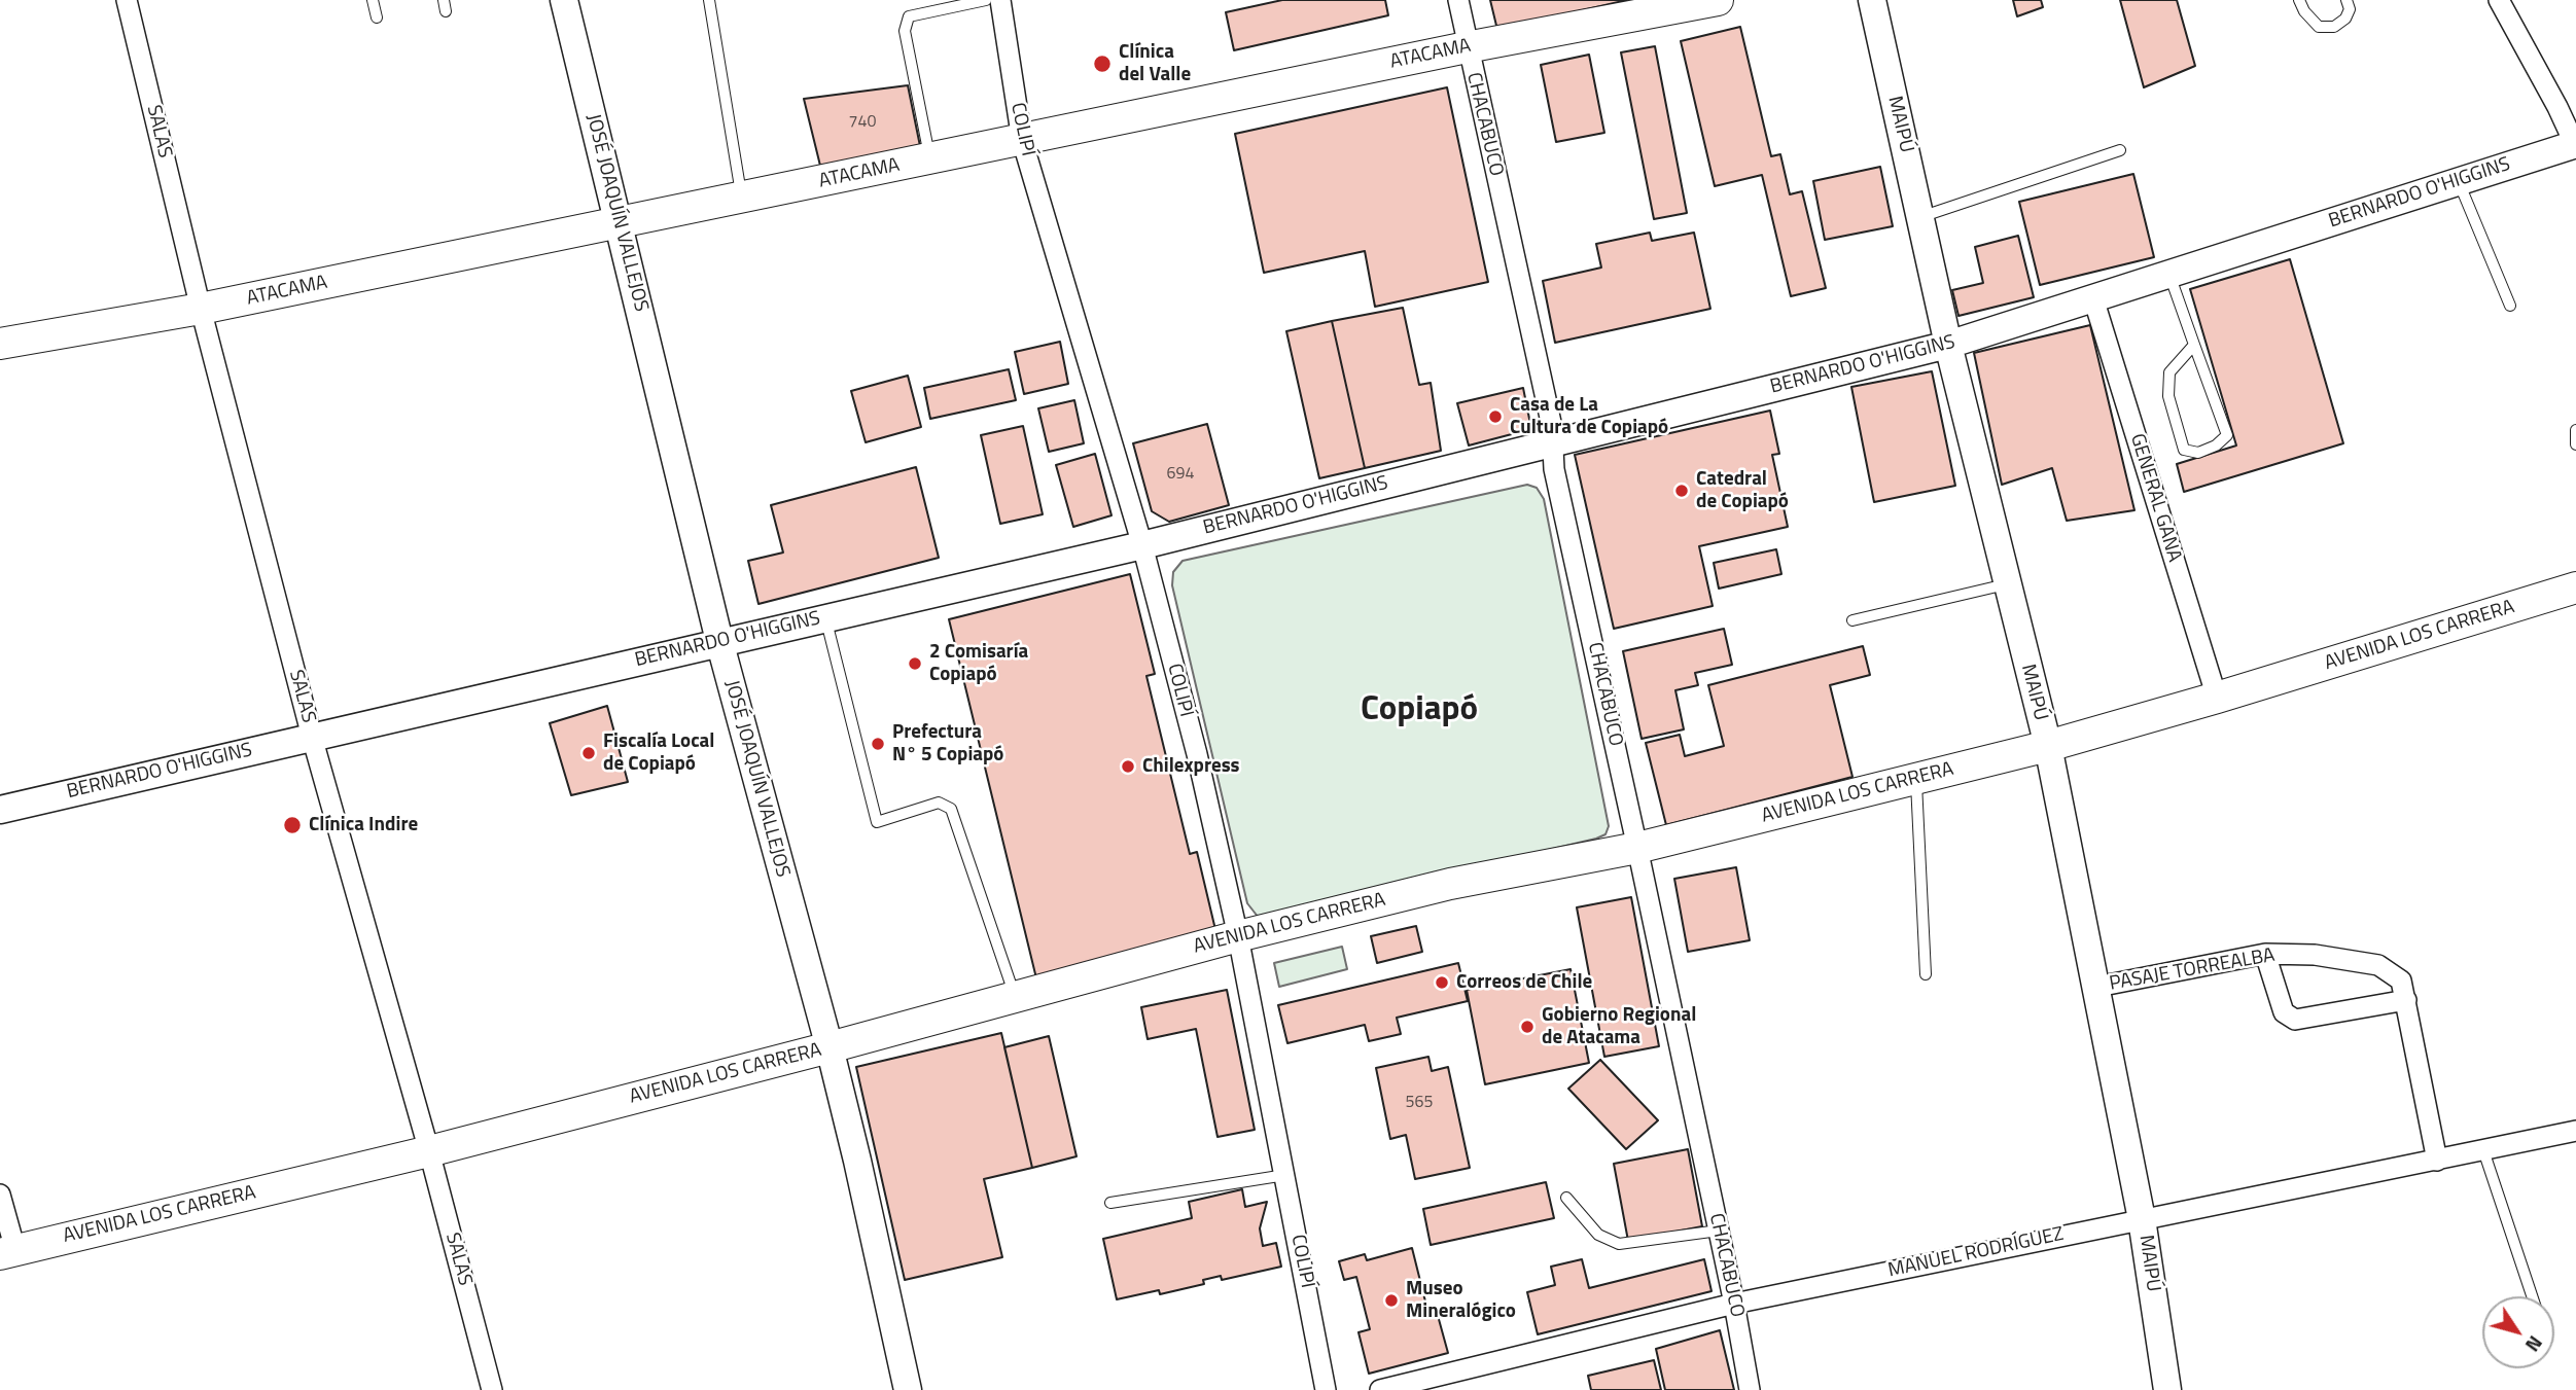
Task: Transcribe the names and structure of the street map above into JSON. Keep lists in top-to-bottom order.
{
  "streets": {
    "main road": [
      "ATACAMA",
      "MAIPÚ",
      "BERNARDO O'HIGGINS",
      "JOSÉ JOAQUÍN VALLEJOS",
      "AVENIDA LOS CARRERA"
    ],
    "street": [
      "CHACABUCO",
      "COLIPÍ",
      "SALAS",
      "GENERAL GANA",
      "PASAJE TORREALBA",
      "MANUEL RODRÍGUEZ"
    ]
  },
  "crossings": [
    ["ATACAMA", "CHACABUCO"],
    ["ATACAMA", "COLIPÍ"],
    ["ATACAMA", "SALAS"],
    ["ATACAMA", "JOSÉ JOAQUÍN VALLEJOS"],
    ["CHACABUCO", "BERNARDO O'HIGGINS"],
    ["CHACABUCO", "AVENIDA LOS CARRERA"],
    ["CHACABUCO", "MANUEL RODRÍGUEZ"],
    ["MAIPÚ", "BERNARDO O'HIGGINS"],
    ["MAIPÚ", "AVENIDA LOS CARRERA"],
    ["MAIPÚ", "PASAJE TORREALBA"],
    ["MAIPÚ", "MANUEL RODRÍGUEZ"],
    ["COLIPÍ", "BERNARDO O'HIGGINS"],
    ["COLIPÍ", "AVENIDA LOS CARRERA"],
    ["SALAS", "BERNARDO O'HIGGINS"],
    ["SALAS", "AVENIDA LOS CARRERA"],
    ["BERNARDO O'HIGGINS", "JOSÉ JOAQUÍN VALLEJOS"],
    ["BERNARDO O'HIGGINS", "GENERAL GANA"],
    ["JOSÉ JOAQUÍN VALLEJOS", "AVENIDA LOS CARRERA"],
    ["GENERAL GANA", "AVENIDA LOS CARRERA"],
    ["PASAJE TORREALBA", "MANUEL RODRÍGUEZ"]
  ],
  "districts": ["Copiapó"],
  "places": [
    "Clínica del Valle",
    "Casa de La Cultura de Copiapó",
    "Catedral de Copiapó",
    "2 Comisaría Copiapó",
    "Prefectura N° 5 Copiapó",
    "Fiscalía Local de Copiapó",
    "Chilexpress",
    "Clínica Indire",
    "Correos de Chile",
    "Gobierno Regional de Atacama",
    "Museo Mineralógico"
  ],
  "house_numbers": ["740", "694", "565"],
  "north": "bottom right"
}
